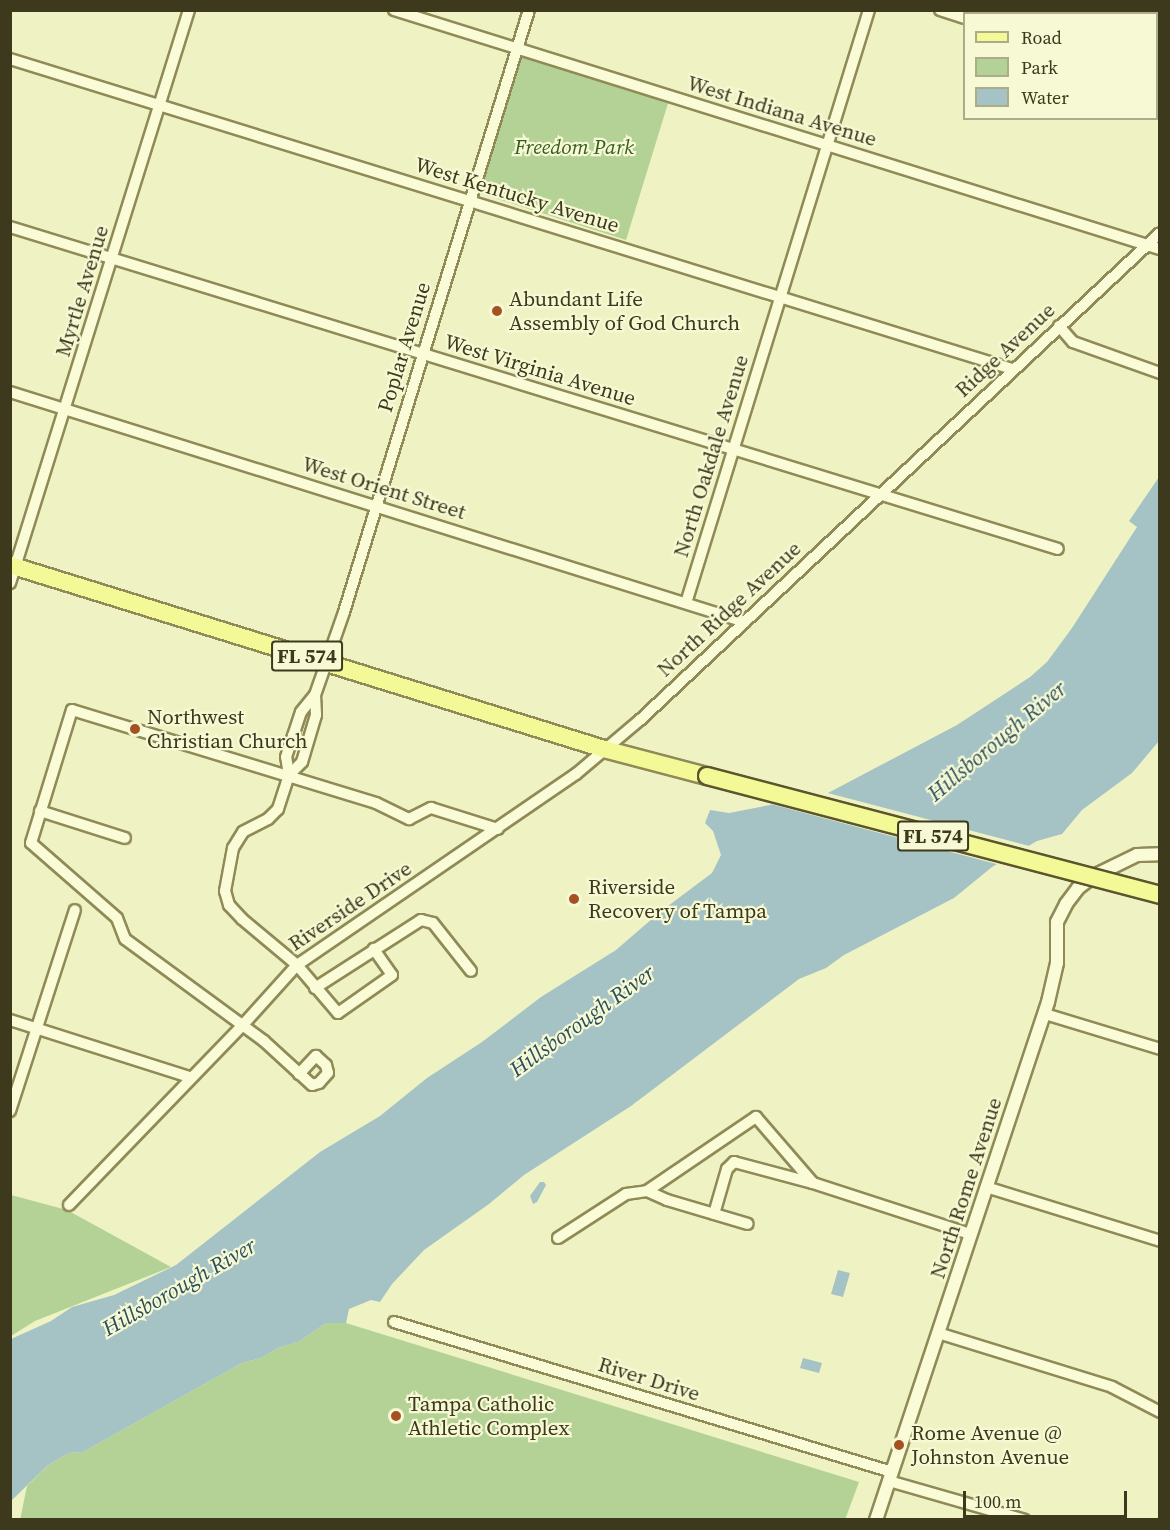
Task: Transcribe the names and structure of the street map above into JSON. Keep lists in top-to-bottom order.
{
  "streets": {
    "main road": ["FL 574"],
    "street": [
      "West Indiana Avenue",
      "West Kentucky Avenue",
      "Myrtle Avenue",
      "Poplar Avenue",
      "Ridge Avenue",
      "West Virginia Avenue",
      "North Oakdale Avenue",
      "West Orient Street",
      "North Ridge Avenue",
      "Riverside Drive",
      "North Rome Avenue",
      "River Drive"
    ]
  },
  "crossings": [
    ["West Indiana Avenue", "Poplar Avenue"],
    ["West Indiana Avenue", "Ridge Avenue"],
    ["West Indiana Avenue", "North Oakdale Avenue"],
    ["West Kentucky Avenue", "Myrtle Avenue"],
    ["West Kentucky Avenue", "Poplar Avenue"],
    ["West Kentucky Avenue", "Ridge Avenue"],
    ["West Kentucky Avenue", "North Oakdale Avenue"],
    ["Myrtle Avenue", "West Virginia Avenue"],
    ["Myrtle Avenue", "West Orient Street"],
    ["Myrtle Avenue", "FL 574"],
    ["Poplar Avenue", "West Virginia Avenue"],
    ["Poplar Avenue", "West Orient Street"],
    ["Poplar Avenue", "FL 574"],
    ["Poplar Avenue", "Riverside Drive"],
    ["Ridge Avenue", "West Virginia Avenue"],
    ["Ridge Avenue", "North Ridge Avenue"],
    ["West Virginia Avenue", "North Oakdale Avenue"],
    ["West Virginia Avenue", "North Ridge Avenue"],
    ["North Oakdale Avenue", "West Orient Street"],
    ["West Orient Street", "North Ridge Avenue"],
    ["North Ridge Avenue", "FL 574"],
    ["North Ridge Avenue", "Riverside Drive"],
    ["FL 574", "Riverside Drive"],
    ["North Rome Avenue", "River Drive"]
  ],
  "water": ["Hillsborough River"],
  "parks": ["Freedom Park"],
  "places": [
    "Abundant Life Assembly of God Church",
    "Northwest Christian Church",
    "Riverside Recovery of Tampa",
    "Tampa Catholic Athletic Complex",
    "Rome Avenue @ Johnston Avenue"
  ],
  "legend": ["Road", "Park", "Water"],
  "scale_bar": "100 m"
}
